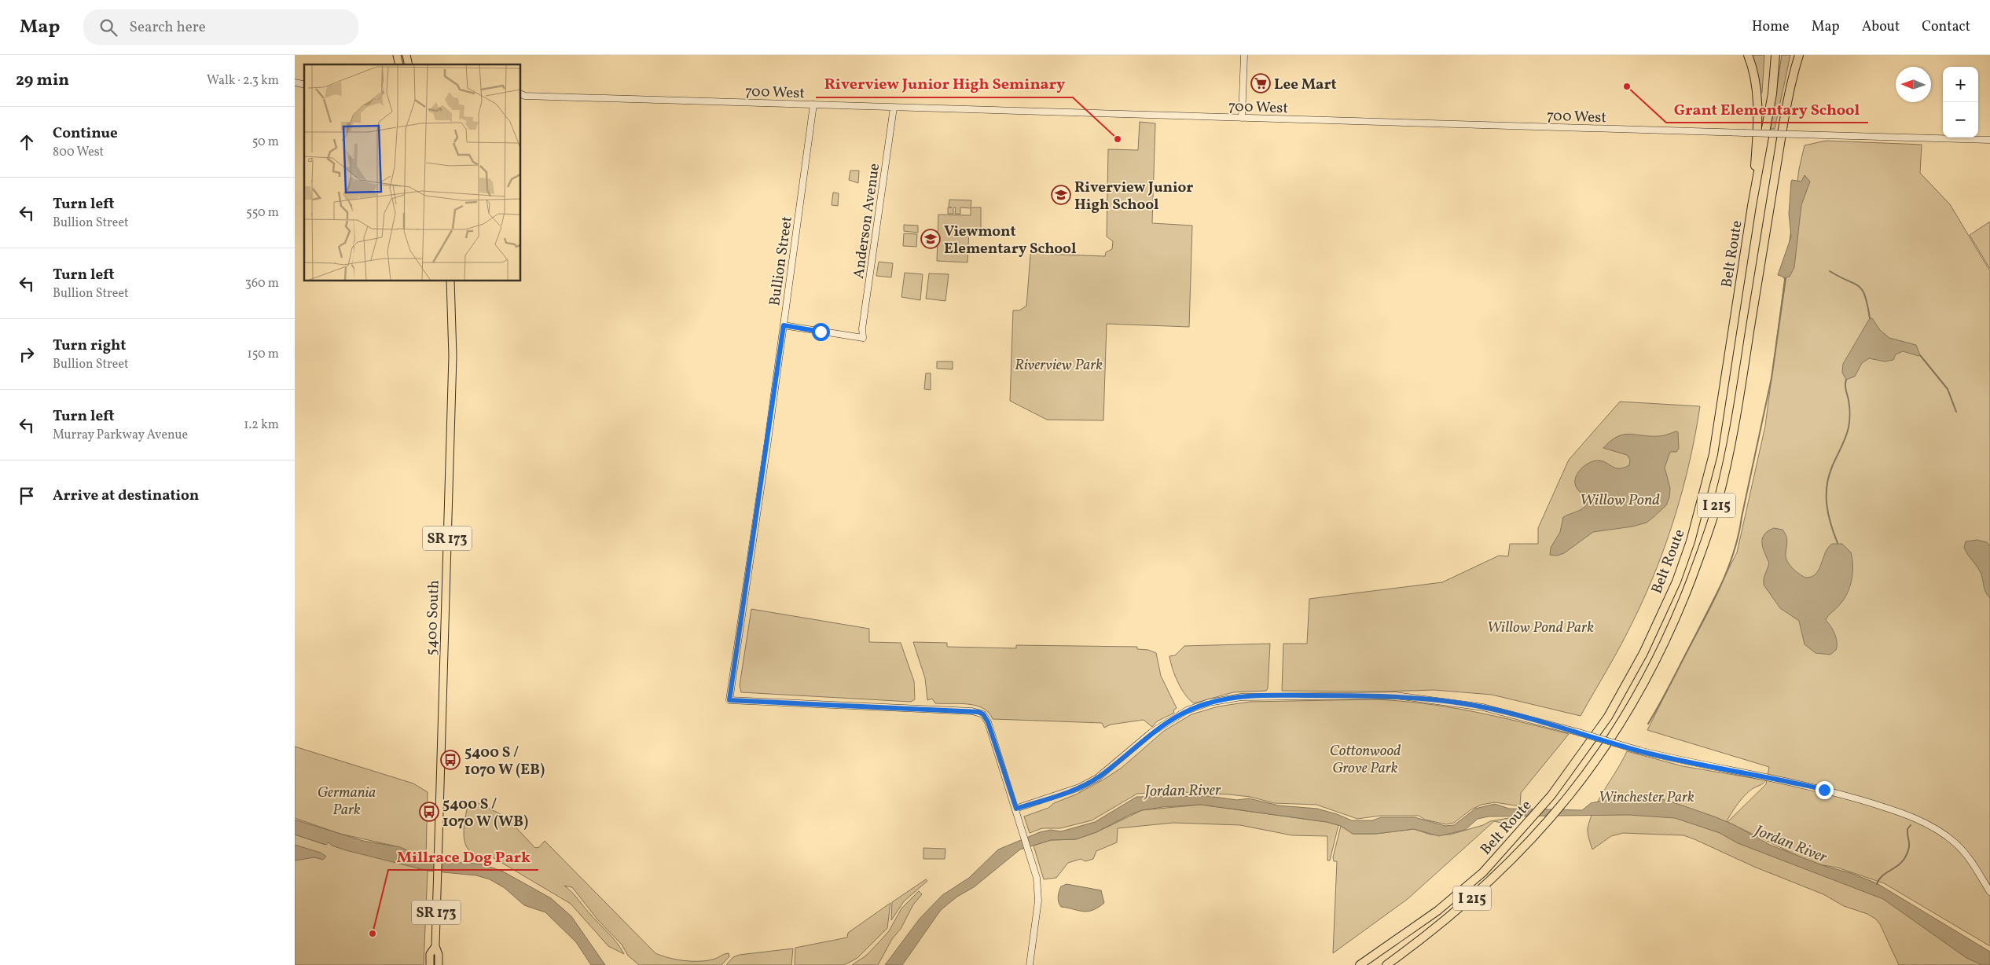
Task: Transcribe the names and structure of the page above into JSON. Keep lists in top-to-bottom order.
{
  "streets": {
    "highway": ["Belt Route", "I 215"],
    "main road": ["SR 173", "5400 South"],
    "street": ["700 West", "Anderson Avenue", "Bullion Street"]
  },
  "crossings": [
    ["700 West", "Anderson Avenue"],
    ["700 West", "Bullion Street"],
    ["Anderson Avenue", "Bullion Street"]
  ],
  "water": ["Willow Pond", "Jordan River"],
  "parks": [
    "Riverview Park",
    "Willow Pond Park",
    "Cottonwood Grove Park",
    "Germania Park",
    "Winchester Park"
  ],
  "places": {
    "supermarket": ["Lee Mart"],
    "other": ["Grant Elementary School", "Riverview Junior High Seminary", "Millrace Dog Park"],
    "school or university": ["Riverview Junior High School", "Viewmont Elementary School"],
    "bus stop": ["5400 S / 1070 W (EB)", "5400 S / 1070 W (WB)"]
  },
  "north": "left",
  "page": {
    "header": "Map",
    "search": "Search here",
    "nav": [
      "Home",
      "Map",
      "About",
      "Contact"
    ],
    "heading": ["29 min", "Walk · 2.3 km"],
    "map_buttons": ["+", "−"],
    "list": [
      ["Continue", "800 West", "50 m"],
      ["Turn left", "Bullion Street", "550 m"],
      ["Turn left", "Bullion Street", "360 m"],
      ["Turn right", "Bullion Street", "150 m"],
      ["Turn left", "Murray Parkway Avenue", "1.2 km"],
      "Arrive at destination"
    ]
  }
}
